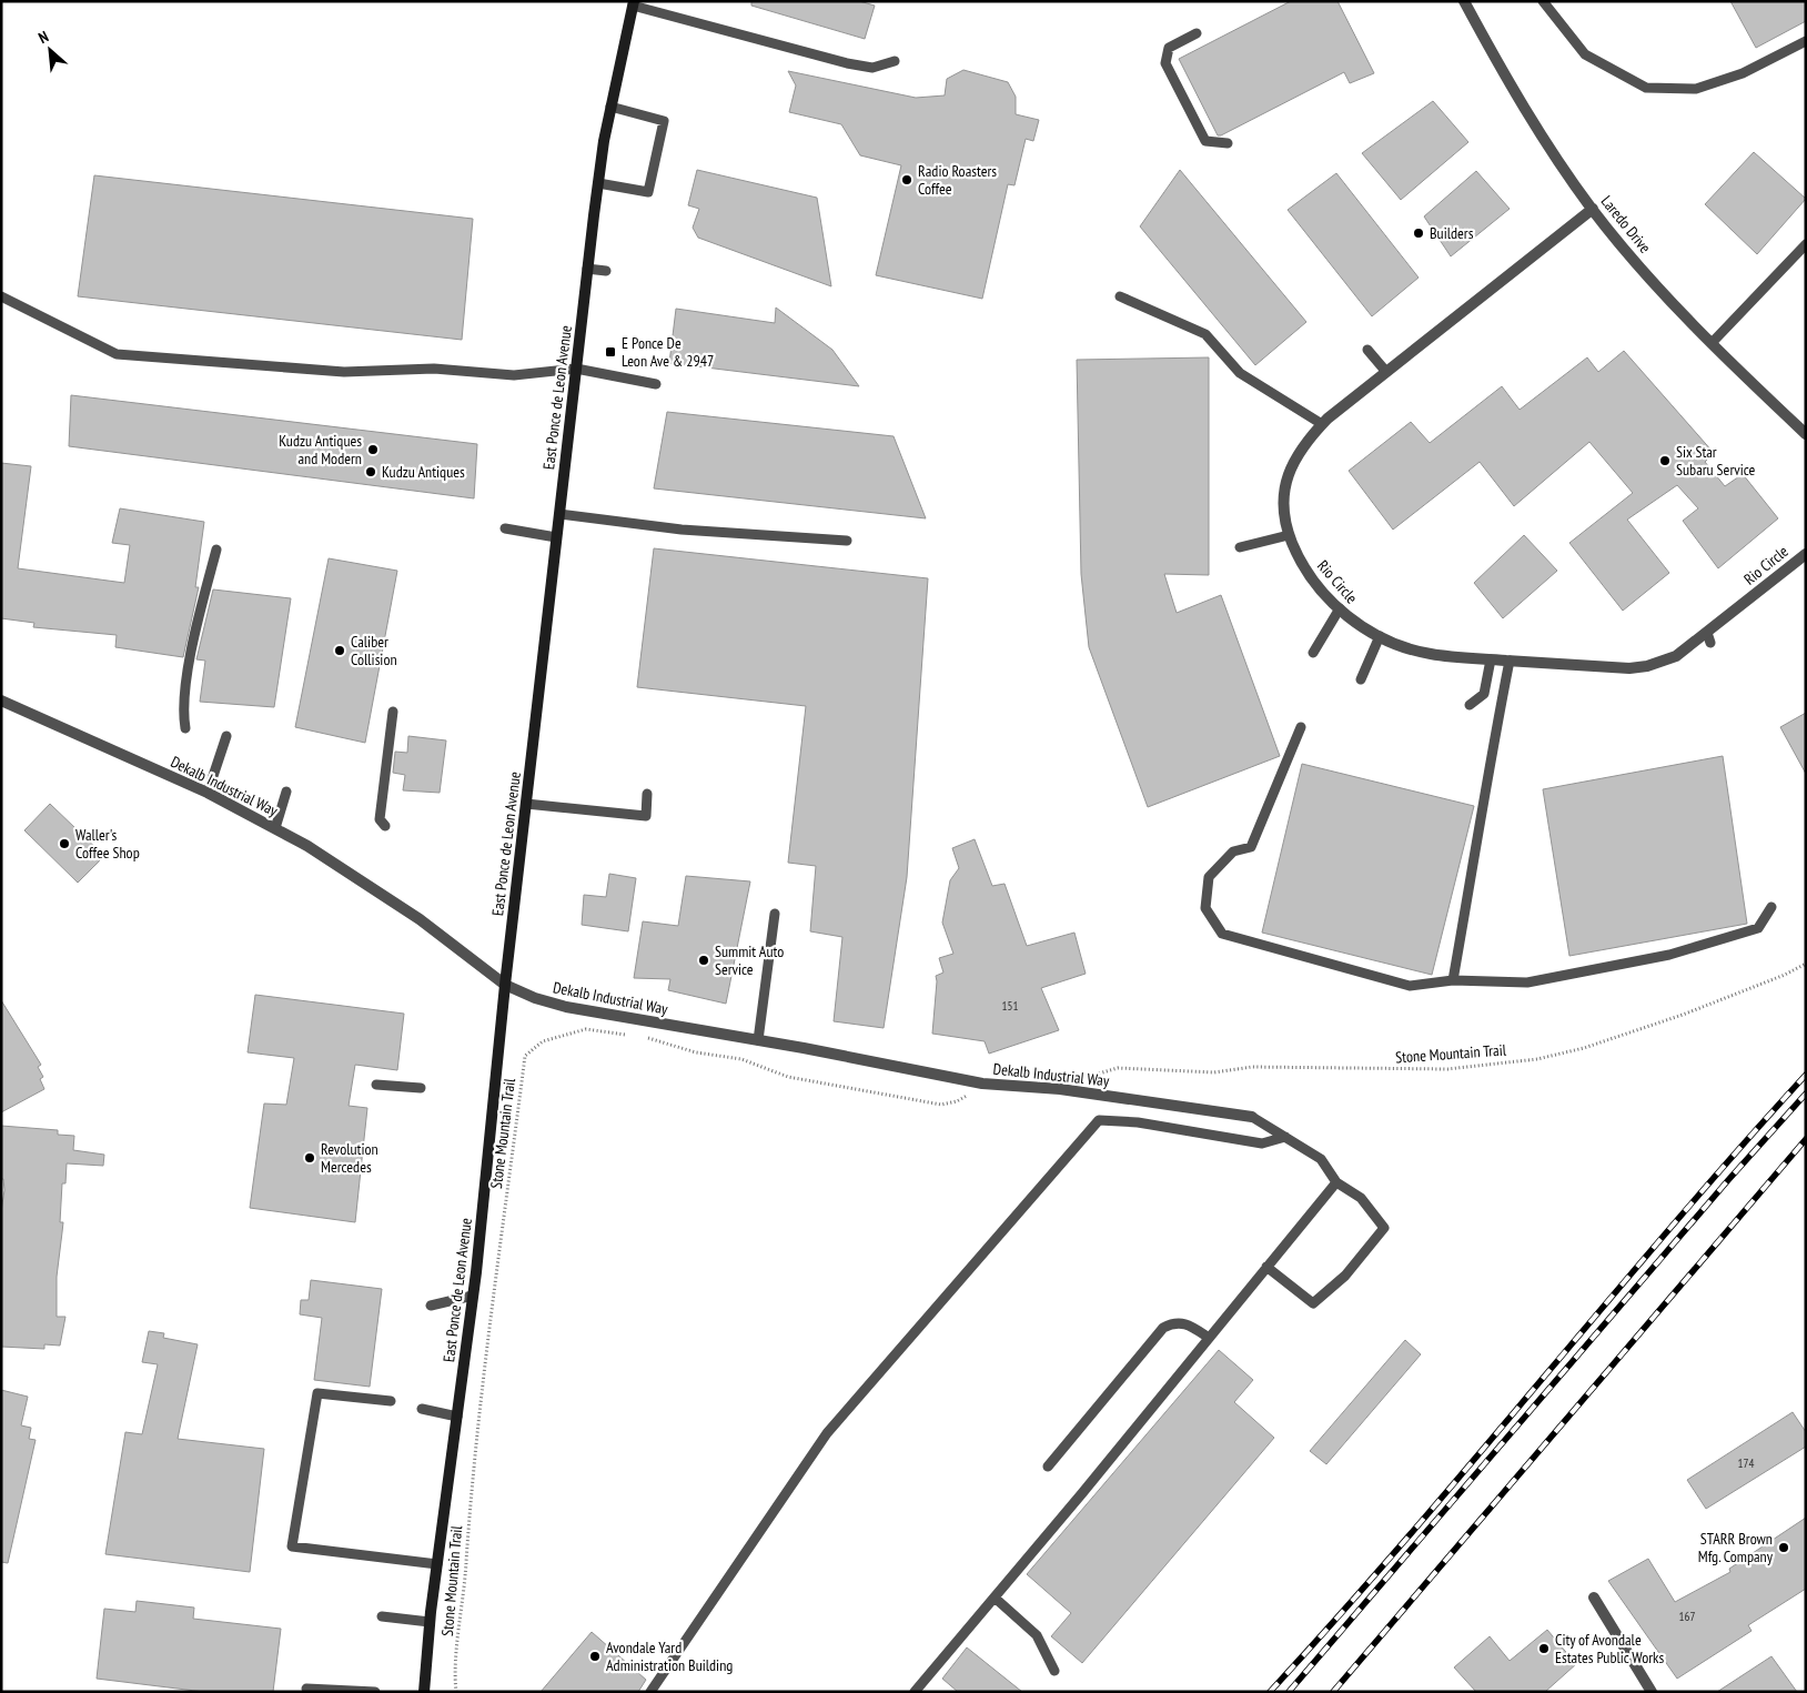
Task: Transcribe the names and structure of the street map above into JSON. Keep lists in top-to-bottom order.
{
  "streets": {
    "main road": ["East Ponce de Leon Avenue"],
    "street": ["Laredo Drive", "Rio Circle", "Dekalb Industrial Way"],
    "path": ["Stone Mountain Trail"]
  },
  "crossings": [
    ["Laredo Drive", "Rio Circle"],
    ["East Ponce de Leon Avenue", "Dekalb Industrial Way"]
  ],
  "places": {
    "other": [
      "Radio Roasters Coffee",
      "Builders",
      "Kudzu Antiques and Modern",
      "Six Star Subaru Service",
      "Kudzu Antiques",
      "Caliber Collision",
      "Waller's Coffee Shop",
      "Summit Auto Service",
      "Revolution Mercedes",
      "STARR Brown Mfg. Company",
      "City of Avondale Estates Public Works",
      "Avondale Yard Administration Building"
    ],
    "transit": ["E Ponce De Leon Ave & 2947"]
  },
  "house_numbers": ["151", "174", "167"],
  "north": "top left"
}
